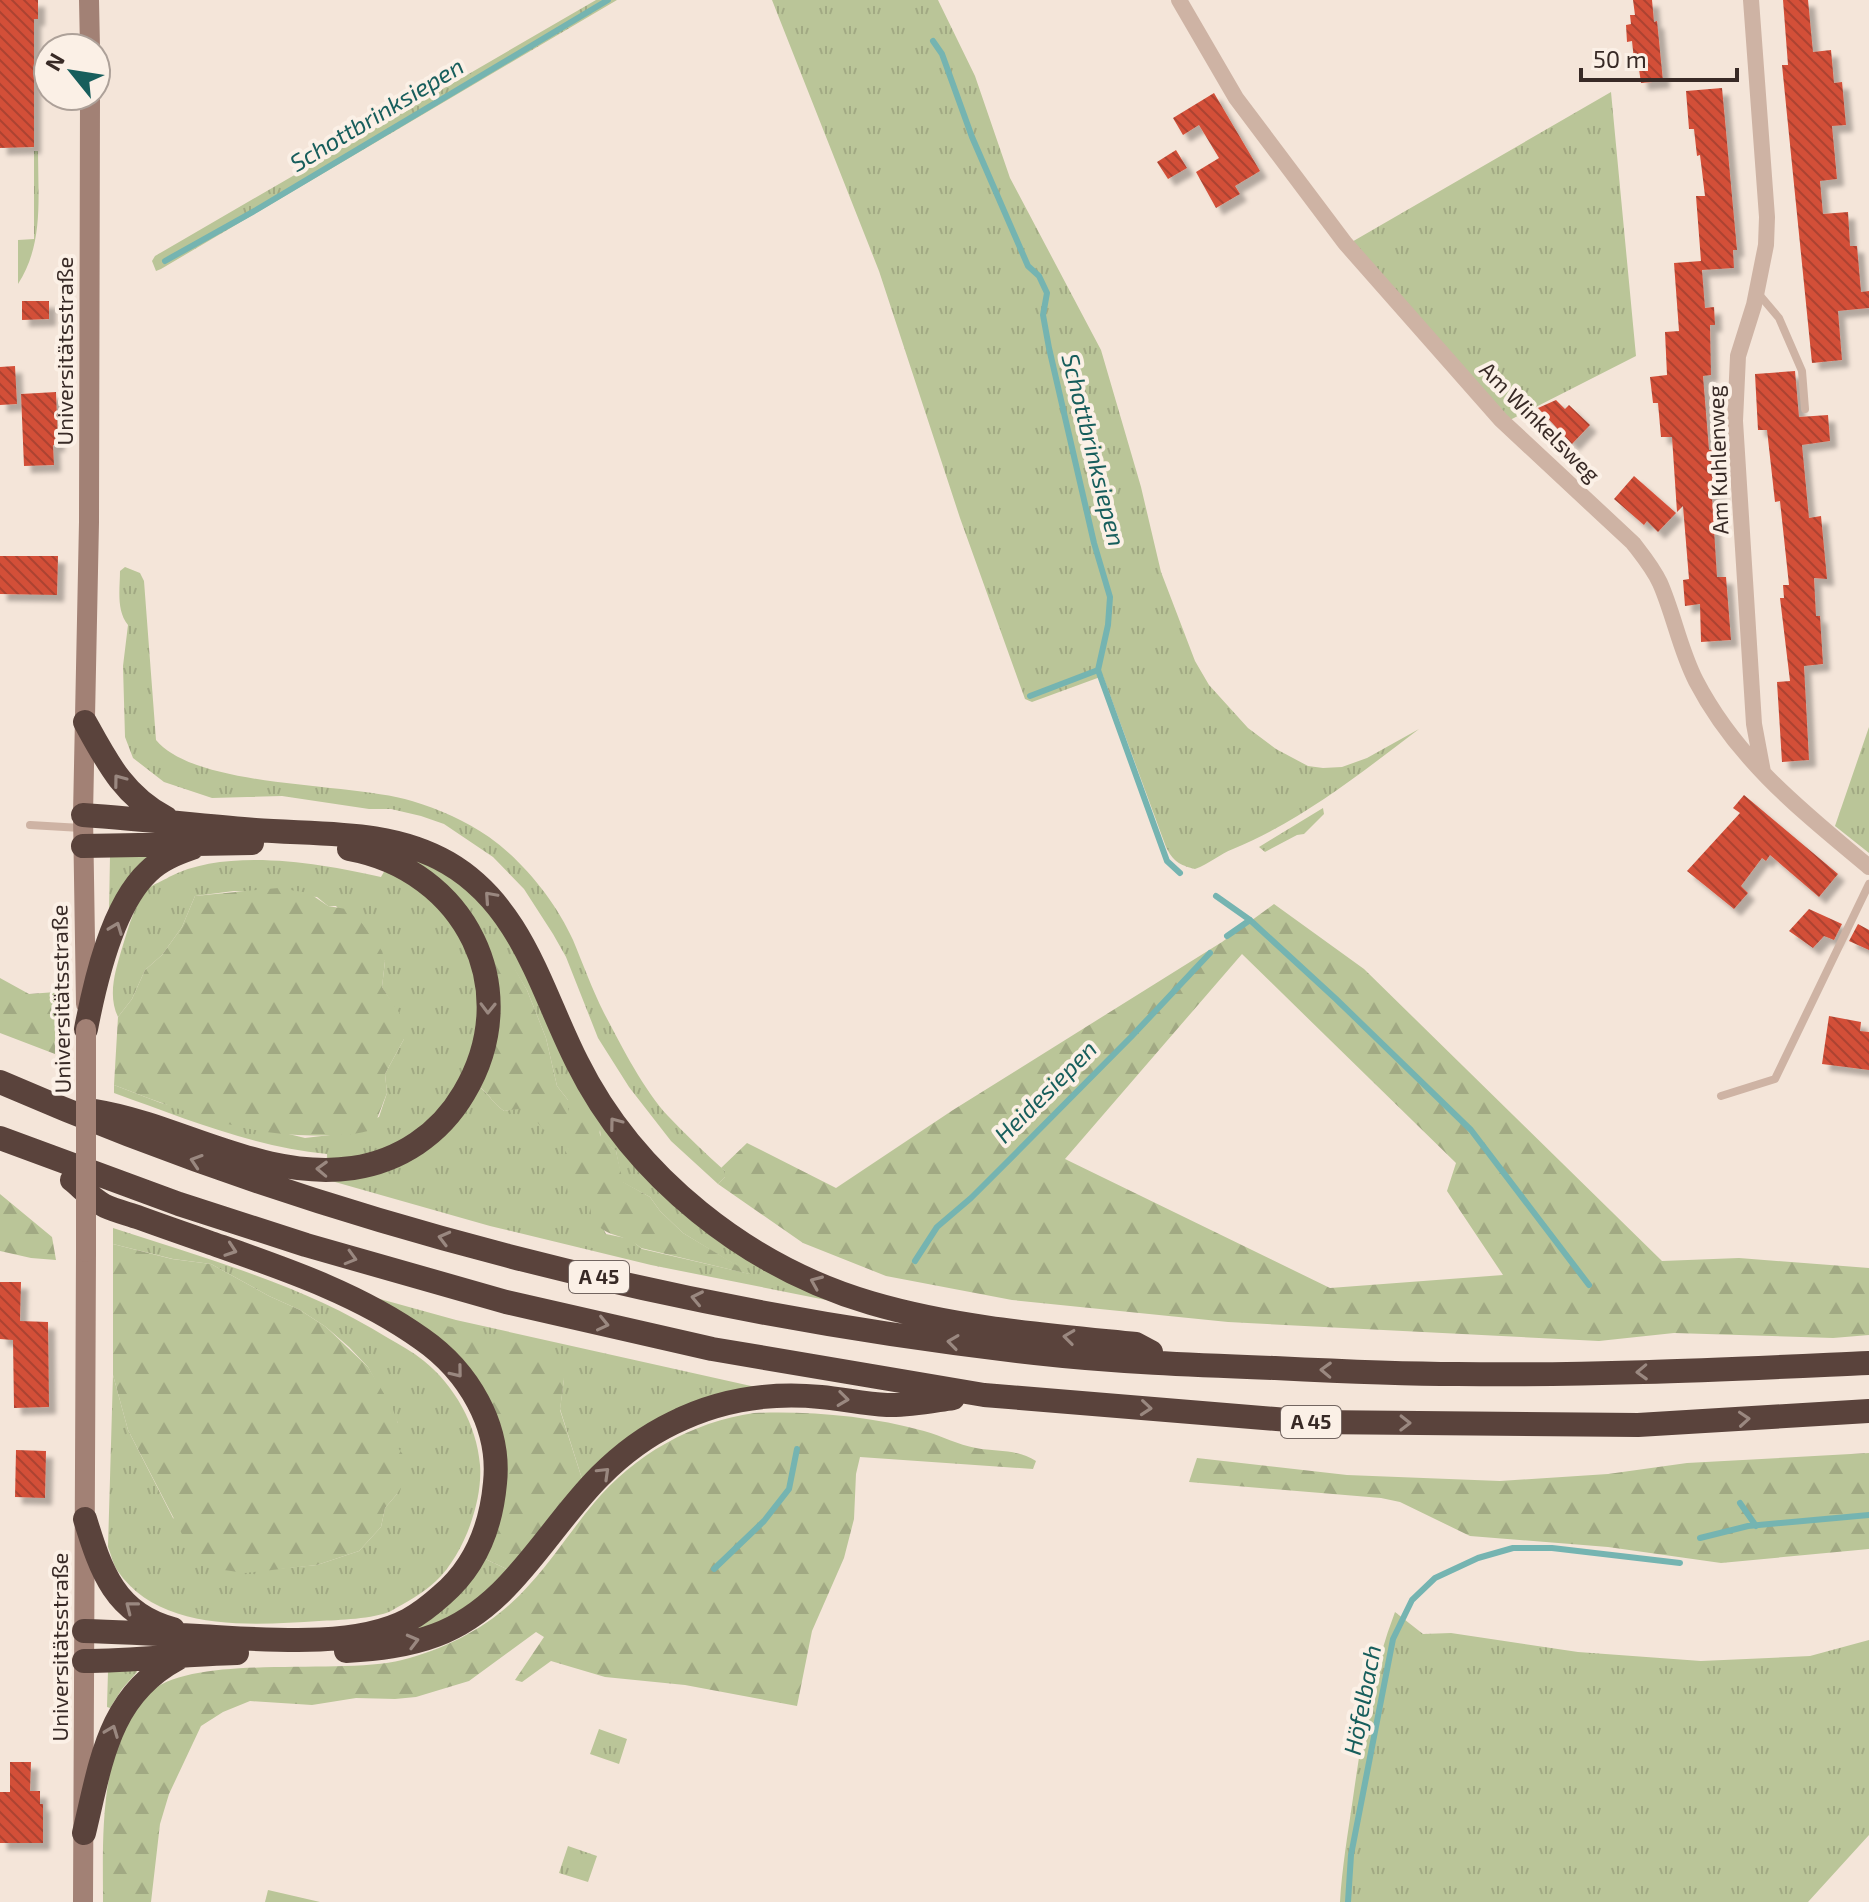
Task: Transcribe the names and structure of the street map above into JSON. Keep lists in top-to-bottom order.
{
  "streets": {
    "highway": ["A 45"],
    "main road": ["Universitätsstraße"],
    "street": ["Am Winkelsweg", "Am Kuhlenweg"]
  },
  "crossings": [
    ["Am Winkelsweg", "Am Kuhlenweg"]
  ],
  "water": ["Schottbrinksiepen", "Heidesiepen", "Höfelbach"],
  "scale_bar": "50 m",
  "north": "top left"
}
